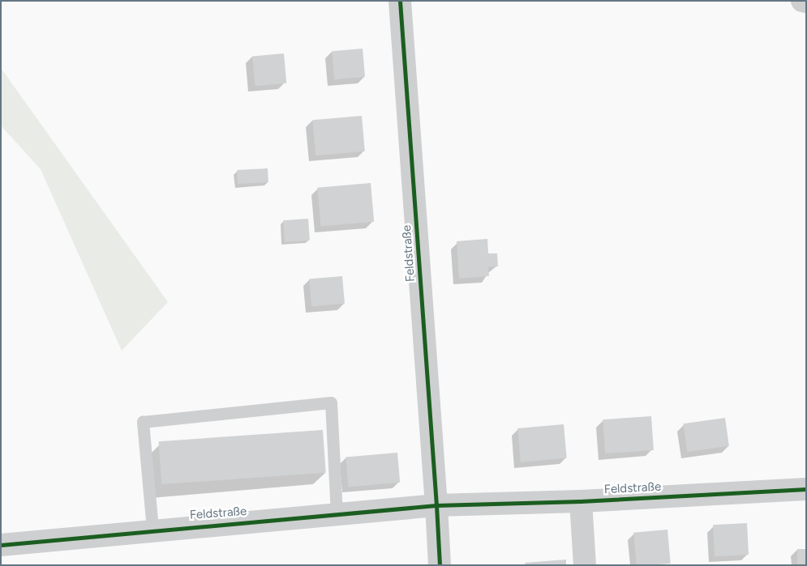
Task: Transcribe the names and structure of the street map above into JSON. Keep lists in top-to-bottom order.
{
  "streets": {
    "street": ["Feldstraße"]
  }
}
